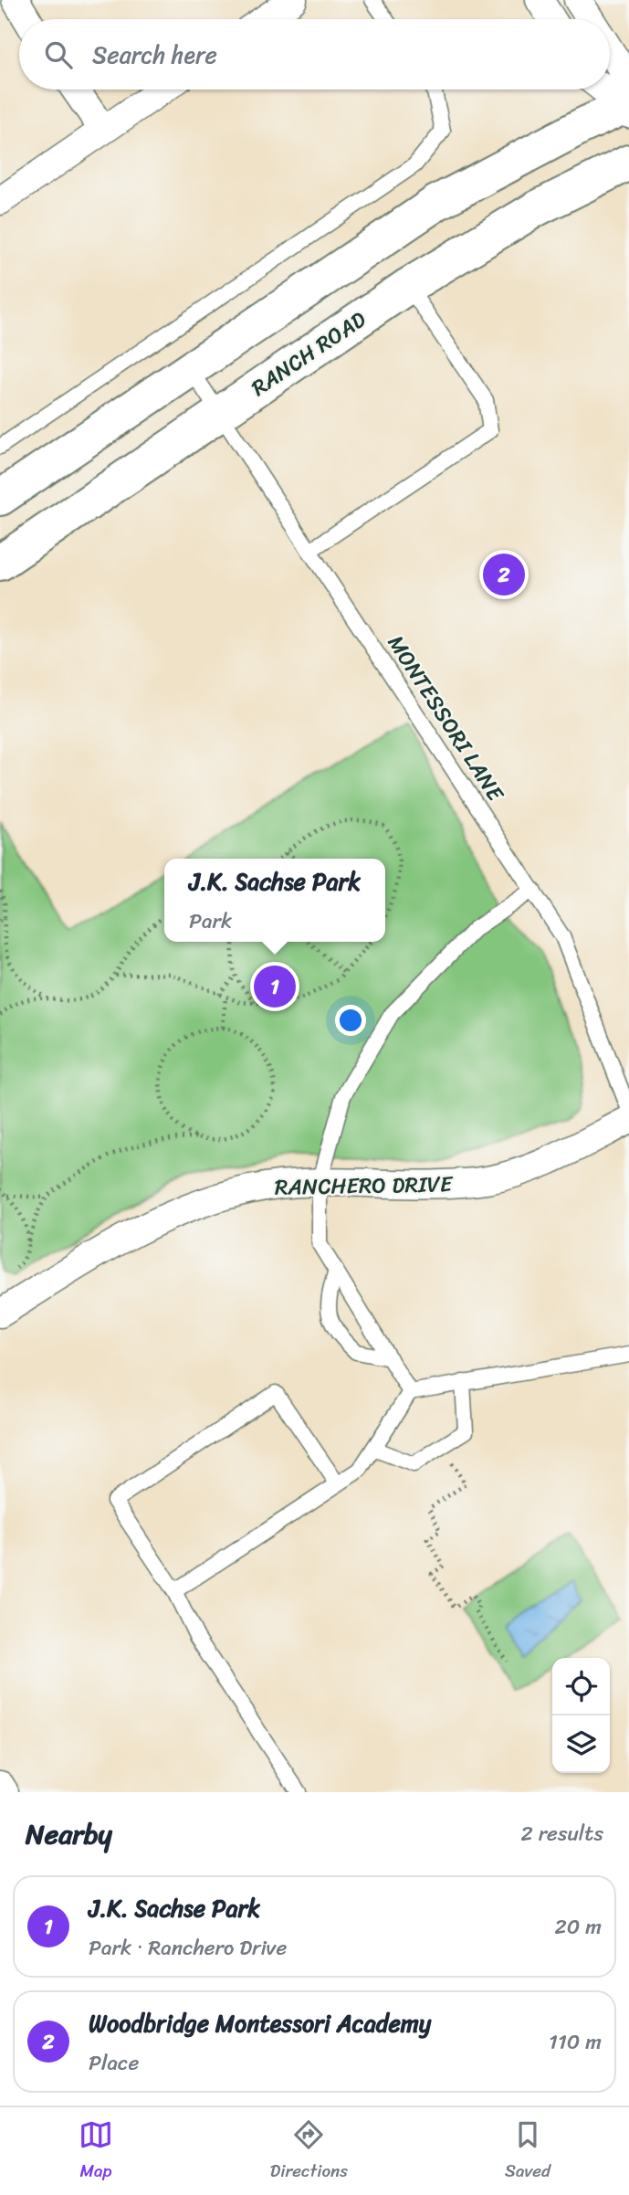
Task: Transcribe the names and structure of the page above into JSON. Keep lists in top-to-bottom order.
{
  "streets": {
    "main road": ["RANCH ROAD"],
    "street": ["RANCHERO DRIVE"],
    "lane": ["MONTESSORI LANE"]
  },
  "crossings": [
    ["RANCH ROAD", "MONTESSORI LANE"]
  ],
  "page": {
    "search": "Search here",
    "pins": ["2", "1"],
    "popup": ["J.K. Sachse Park", "Park"],
    "heading": ["Nearby", "2 results"],
    "list": [
      {
        "mark": "1",
        "name": "J.K. Sachse Park",
        "note": "Park · Ranchero Drive",
        "value": "20 m"
      },
      {
        "mark": "2",
        "name": "Woodbridge Montessori Academy",
        "note": "Place",
        "value": "110 m"
      }
    ],
    "nav": ["Map", "Directions", "Saved"]
  }
}
